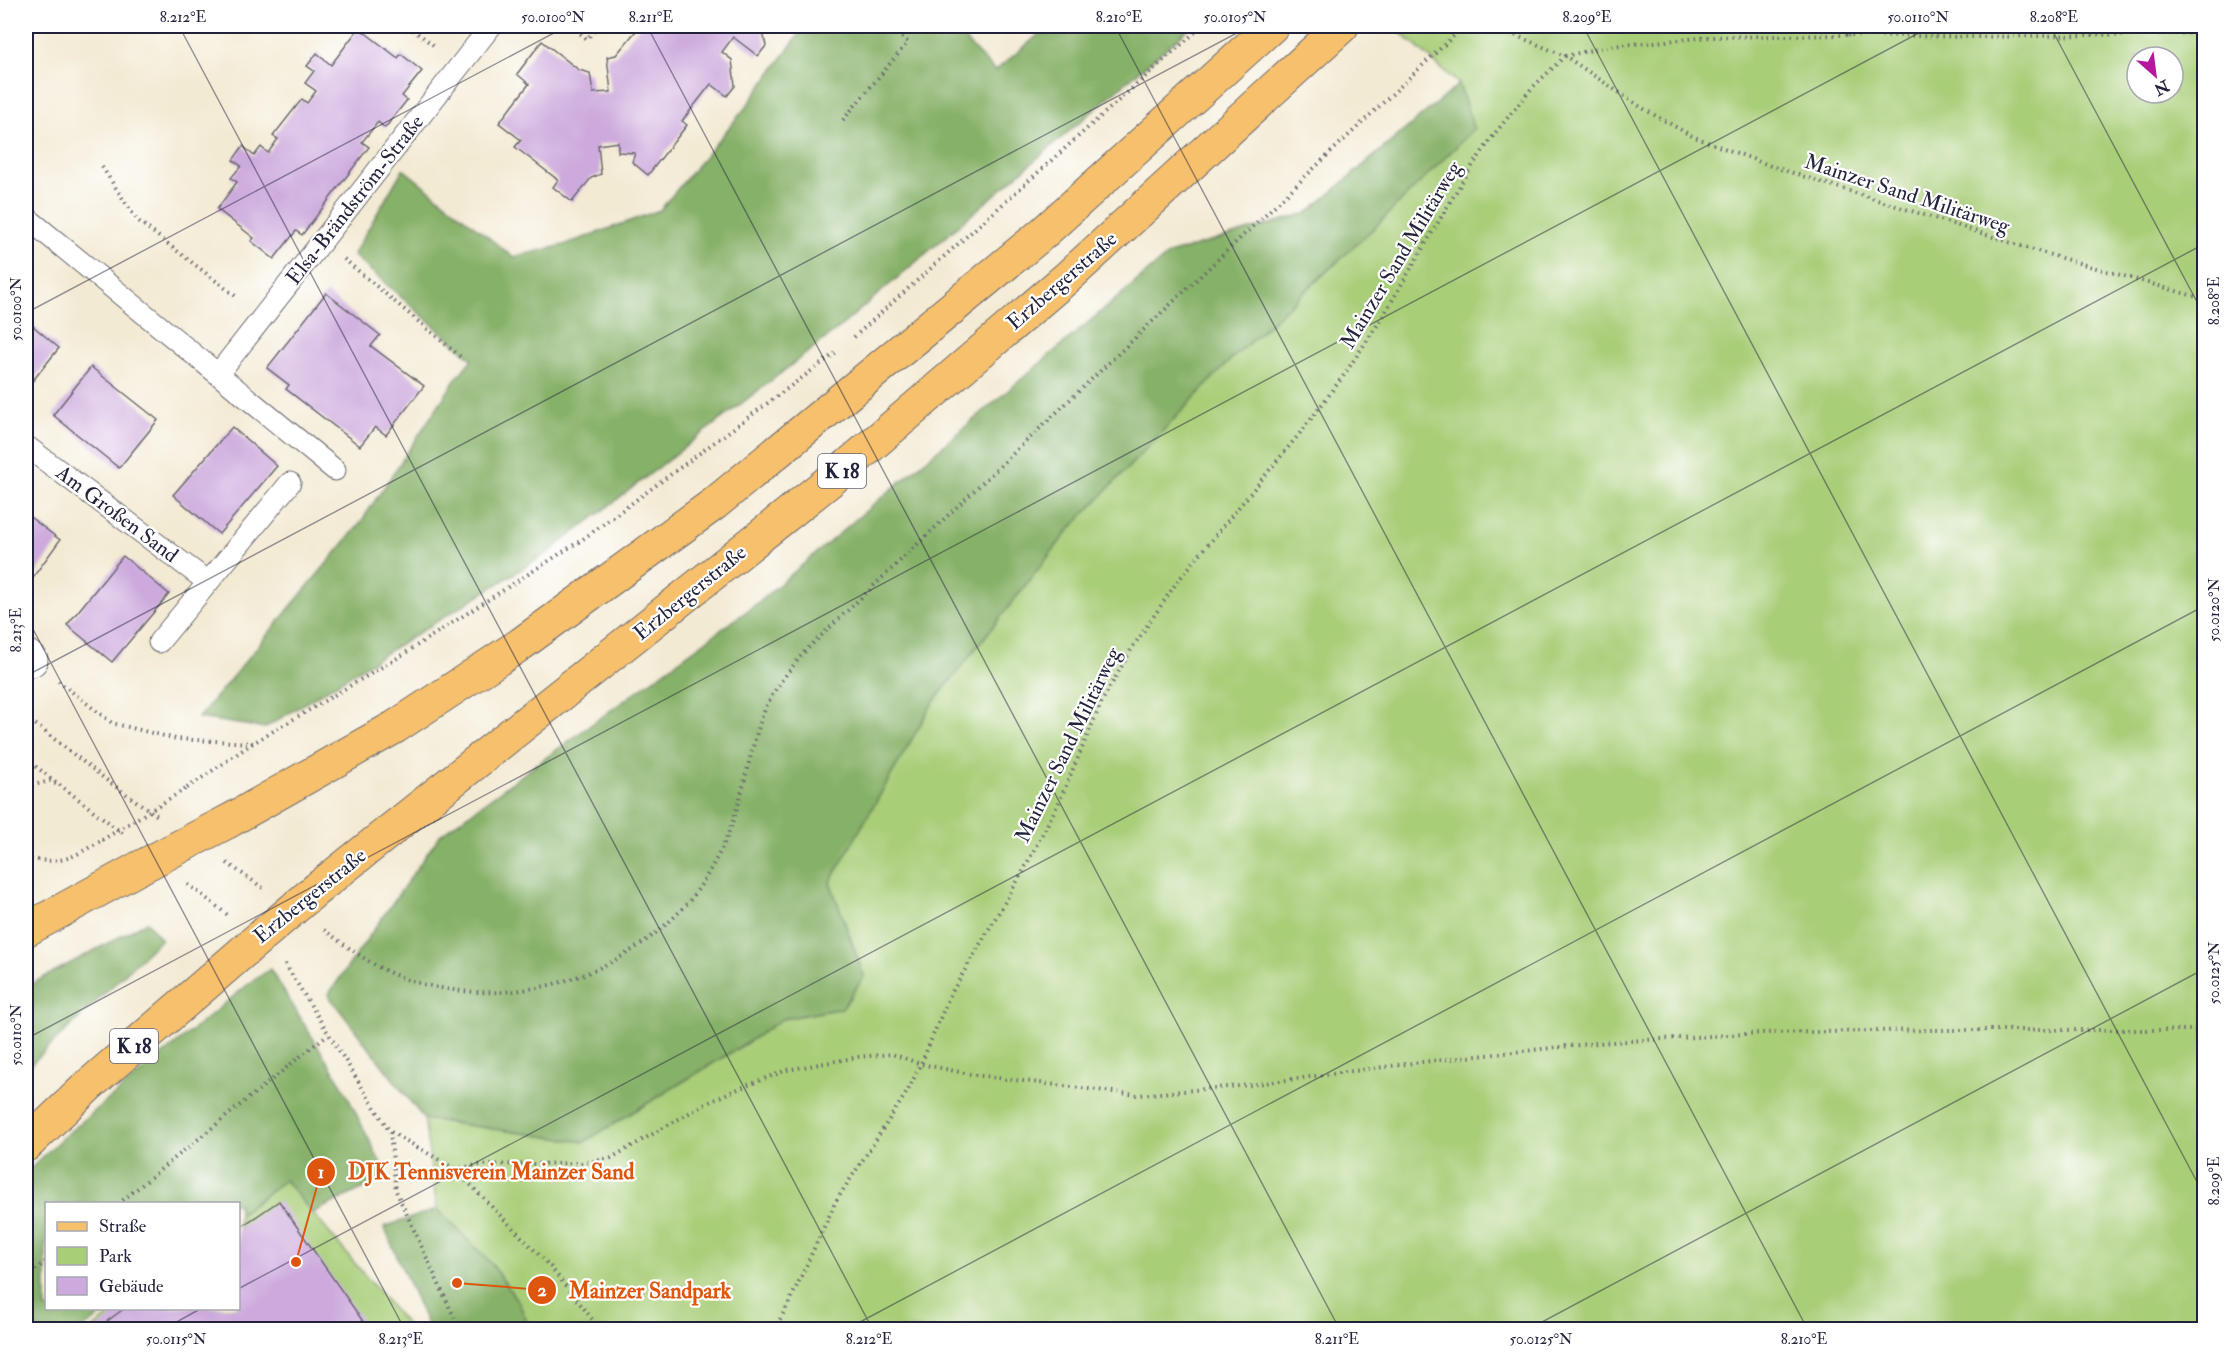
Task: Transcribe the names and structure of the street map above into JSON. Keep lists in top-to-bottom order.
{
  "streets": {
    "main road": ["Erzbergerstraße", "K 18"],
    "lane": ["Elsa-Brändström-Straße", "Am Großen Sand"],
    "path": ["Mainzer Sand Militärweg"]
  },
  "places": ["DJK Tennisverein Mainzer Sand", "Mainzer Sandpark"],
  "legend": ["Straße", "Park", "Gebäude"],
  "north": "bottom right",
  "coordinates": [
    "8.212°E",
    "50.0100°N",
    "8.211°E",
    "8.210°E",
    "50.0105°N",
    "8.209°E",
    "50.0110°N",
    "8.208°E",
    "50.0120°N",
    "8.213°E",
    "50.0125°N",
    "50.0115°N"
  ]
}
